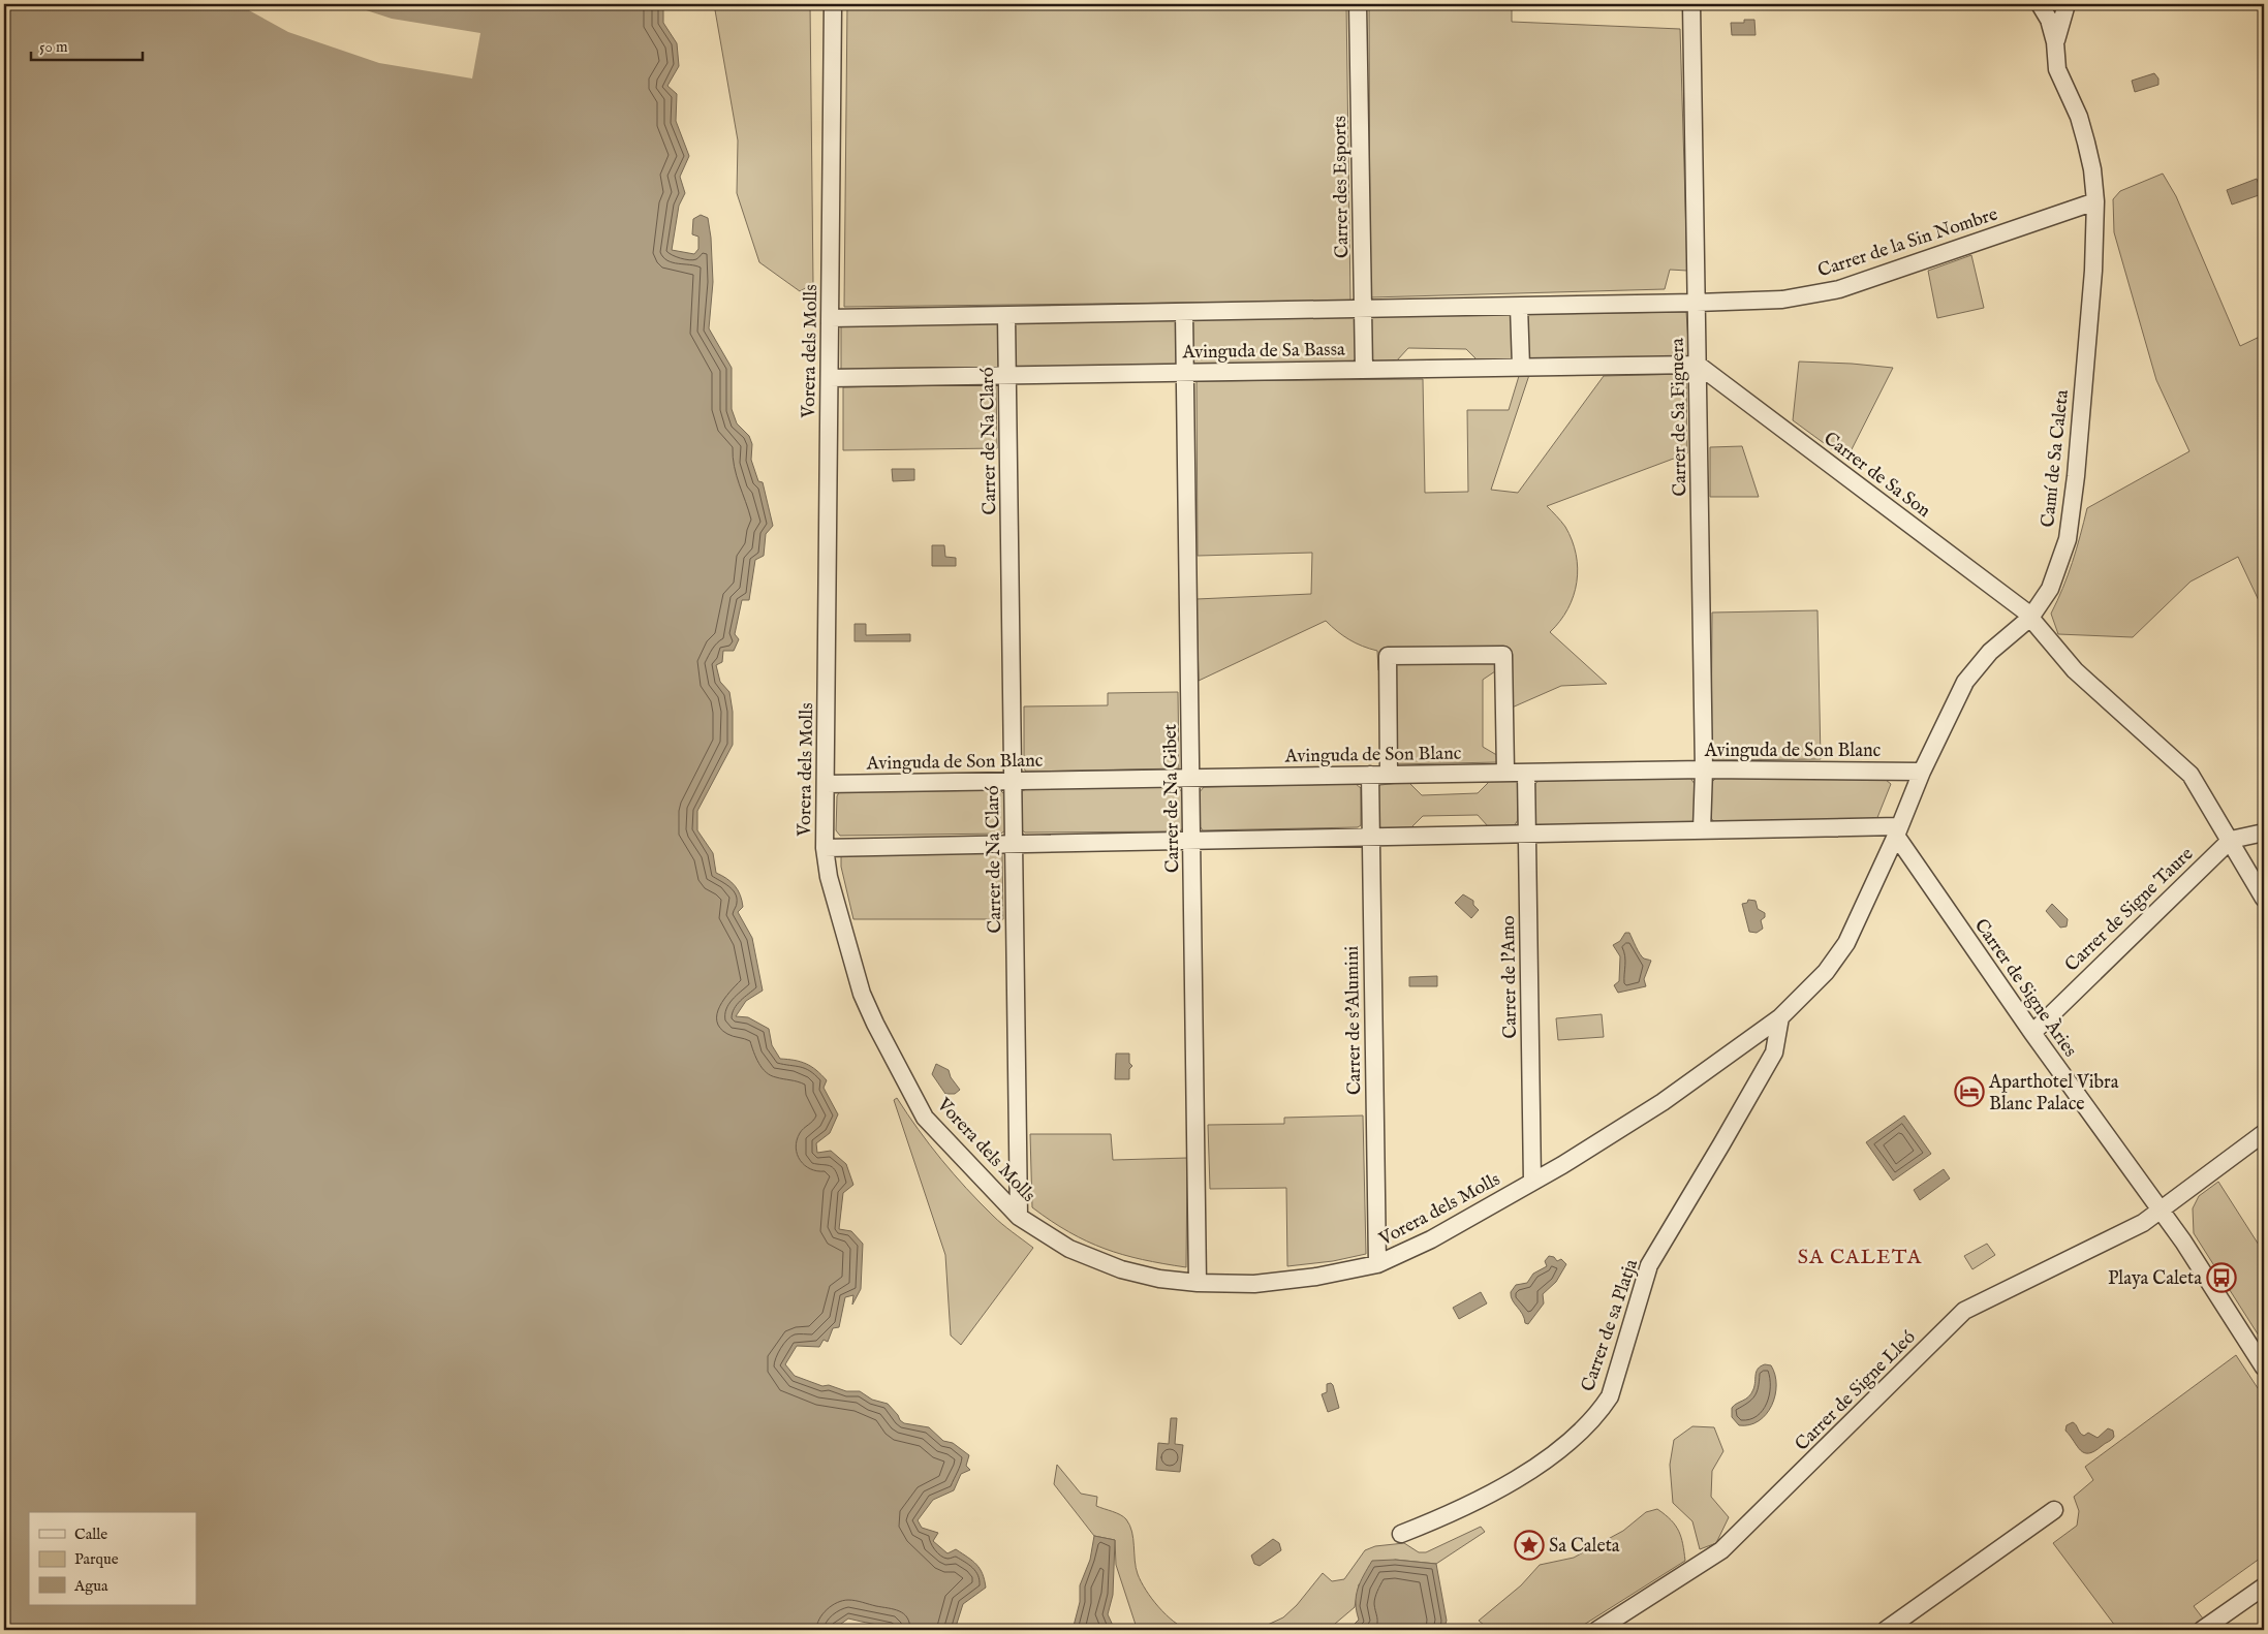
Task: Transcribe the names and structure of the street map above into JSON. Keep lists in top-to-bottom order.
{
  "streets": {
    "street": [
      "Carrer des Esports",
      "Carrer de la Sin Nombre",
      "Avinguda de Sa Bassa",
      "Vorera dels Molls",
      "Carrer de Sa Figuera",
      "Carrer de Na Claró",
      "Camí de Sa Caleta",
      "Carrer de Sa Son",
      "Avinguda de Son Blanc",
      "Carrer de Na Gibet",
      "Carrer de Signe Taure",
      "Carrer de l'Amo",
      "Carrer de Signe Àries",
      "Carrer de s'Alumini",
      "Carrer de sa Platja",
      "Carrer de Signe Lleó"
    ]
  },
  "crossings": [
    ["Carrer des Esports", "Avinguda de Sa Bassa"],
    ["Carrer de la Sin Nombre", "Carrer de Sa Figuera"],
    ["Carrer de la Sin Nombre", "Camí de Sa Caleta"],
    ["Avinguda de Sa Bassa", "Vorera dels Molls"],
    ["Avinguda de Sa Bassa", "Carrer de Sa Figuera"],
    ["Avinguda de Sa Bassa", "Carrer de Na Claró"],
    ["Avinguda de Sa Bassa", "Carrer de Sa Son"],
    ["Avinguda de Sa Bassa", "Carrer de Na Gibet"],
    ["Vorera dels Molls", "Carrer de Na Claró"],
    ["Vorera dels Molls", "Camí de Sa Caleta"],
    ["Vorera dels Molls", "Avinguda de Son Blanc"],
    ["Vorera dels Molls", "Carrer de Na Gibet"],
    ["Vorera dels Molls", "Carrer de l'Amo"],
    ["Vorera dels Molls", "Carrer de Signe Àries"],
    ["Vorera dels Molls", "Carrer de s'Alumini"],
    ["Vorera dels Molls", "Carrer de sa Platja"],
    ["Carrer de Sa Figuera", "Carrer de Sa Son"],
    ["Carrer de Sa Figuera", "Avinguda de Son Blanc"],
    ["Carrer de Na Claró", "Avinguda de Son Blanc"],
    ["Camí de Sa Caleta", "Carrer de Sa Son"],
    ["Camí de Sa Caleta", "Avinguda de Son Blanc"],
    ["Camí de Sa Caleta", "Carrer de Signe Àries"],
    ["Carrer de Sa Son", "Carrer de Signe Taure"],
    ["Avinguda de Son Blanc", "Carrer de Na Gibet"],
    ["Avinguda de Son Blanc", "Carrer de l'Amo"],
    ["Avinguda de Son Blanc", "Carrer de s'Alumini"],
    ["Carrer de Signe Taure", "Carrer de Signe Àries"],
    ["Carrer de Signe Àries", "Carrer de Signe Lleó"]
  ],
  "districts": ["SA CALETA"],
  "places": {
    "hotel": ["Aparthotel Vibra Blanc Palace"],
    "bus stop": ["Playa Caleta"],
    "place": ["Sa Caleta"]
  },
  "legend": ["Calle", "Parque", "Agua"],
  "scale_bar": "50 m"
}
